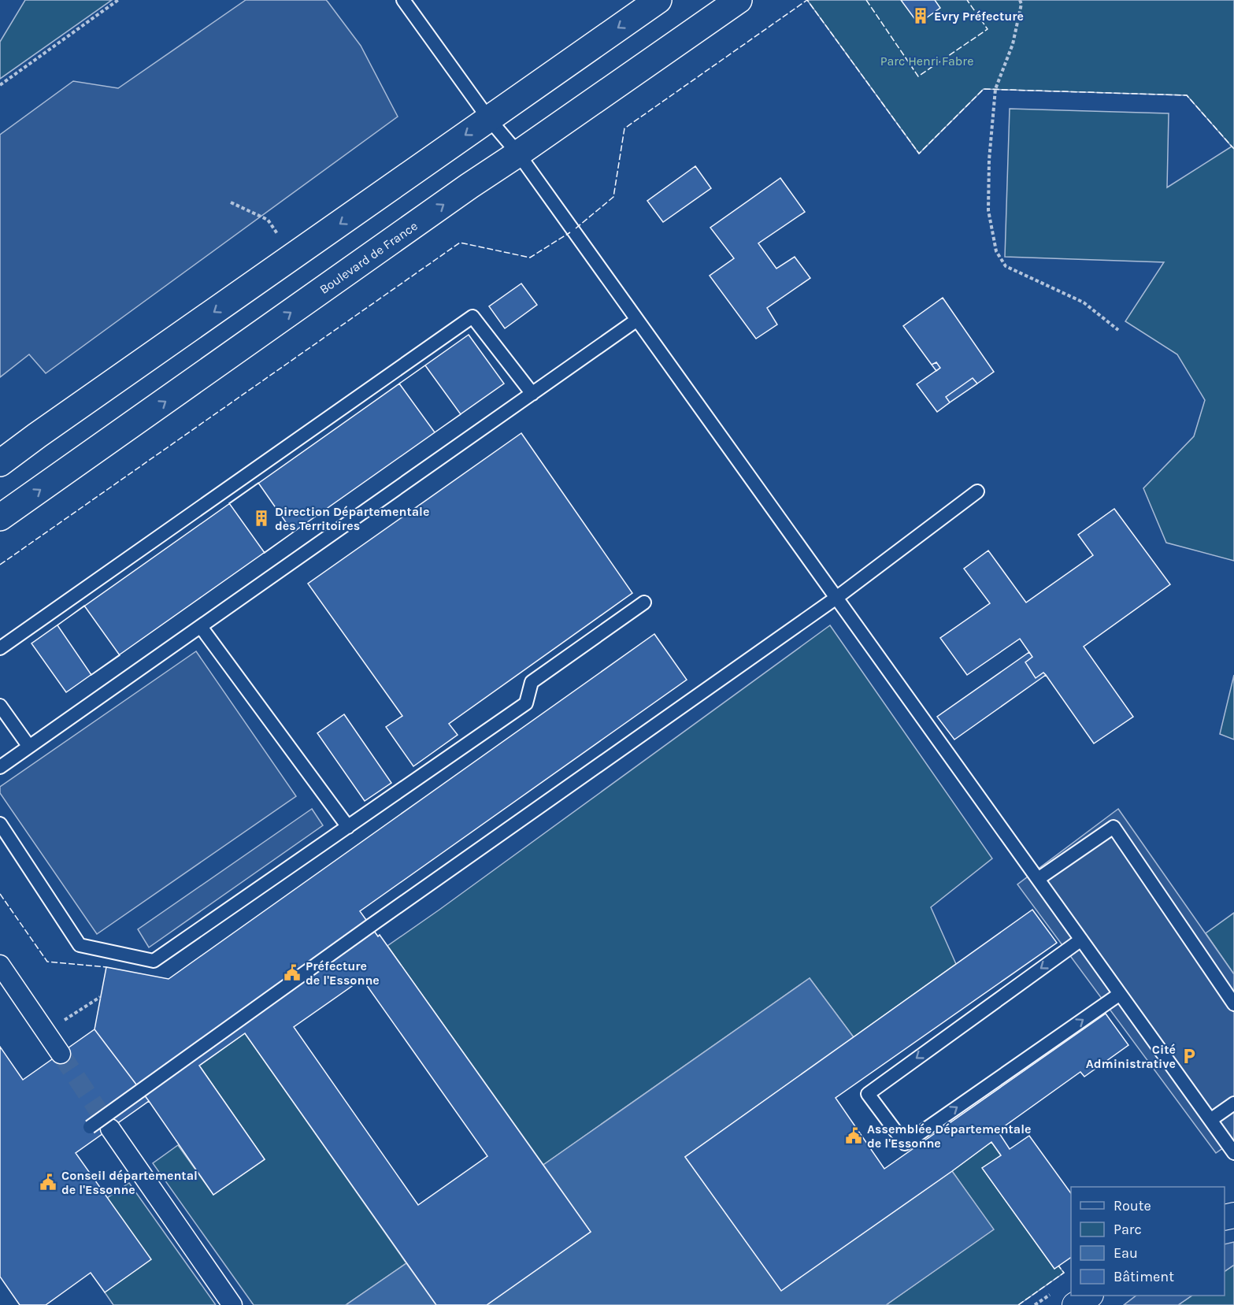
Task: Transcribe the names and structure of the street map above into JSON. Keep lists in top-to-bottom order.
{
  "streets": {
    "main road": ["Boulevard de France"]
  },
  "parks": ["Parc Henri Fabre"],
  "places": {
    "building": ["Evry Préfecture", "Direction Départementale des Territoires"],
    "public building": ["Préfecture de l'Essonne", "Assemblée Départementale de l'Essonne", "Conseil départemental de l'Essonne"],
    "parking": ["Cité Administrative"]
  },
  "legend": [
    "Route",
    "Parc",
    "Eau",
    "Bâtiment"
  ]
}
